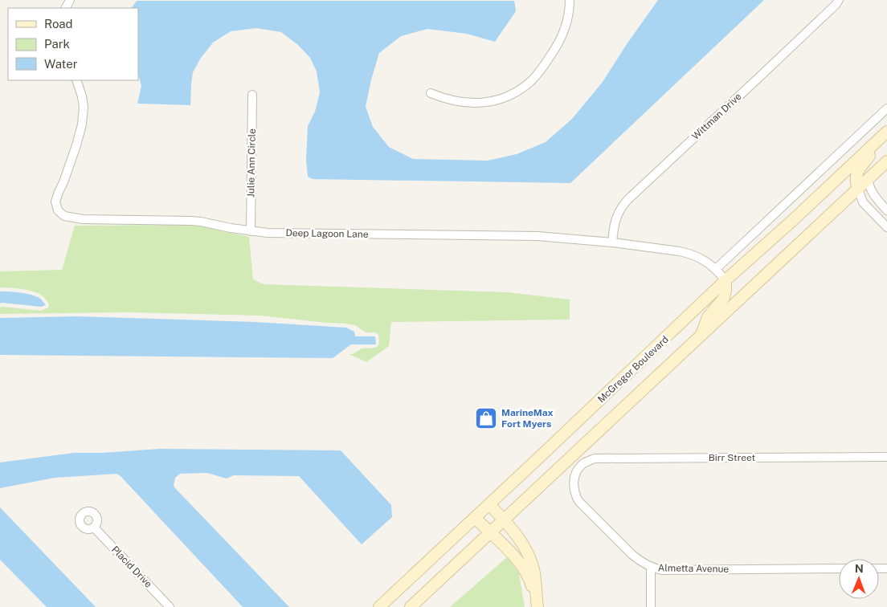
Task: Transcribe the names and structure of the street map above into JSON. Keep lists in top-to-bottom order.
{
  "streets": {
    "main road": ["McGregor Boulevard"],
    "street": [
      "Wittman Drive",
      "Julie Ann Circle",
      "Deep Lagoon Lane",
      "Birr Street",
      "Placid Drive",
      "Almetta Avenue"
    ]
  },
  "crossings": [
    ["Wittman Drive", "Deep Lagoon Lane"],
    ["Julie Ann Circle", "Deep Lagoon Lane"],
    ["Deep Lagoon Lane", "McGregor Boulevard"],
    ["Birr Street", "Almetta Avenue"]
  ],
  "places": {
    "shop": ["MarineMax Fort Myers"]
  },
  "legend": ["Road", "Park", "Water"],
  "north": "top"
}
